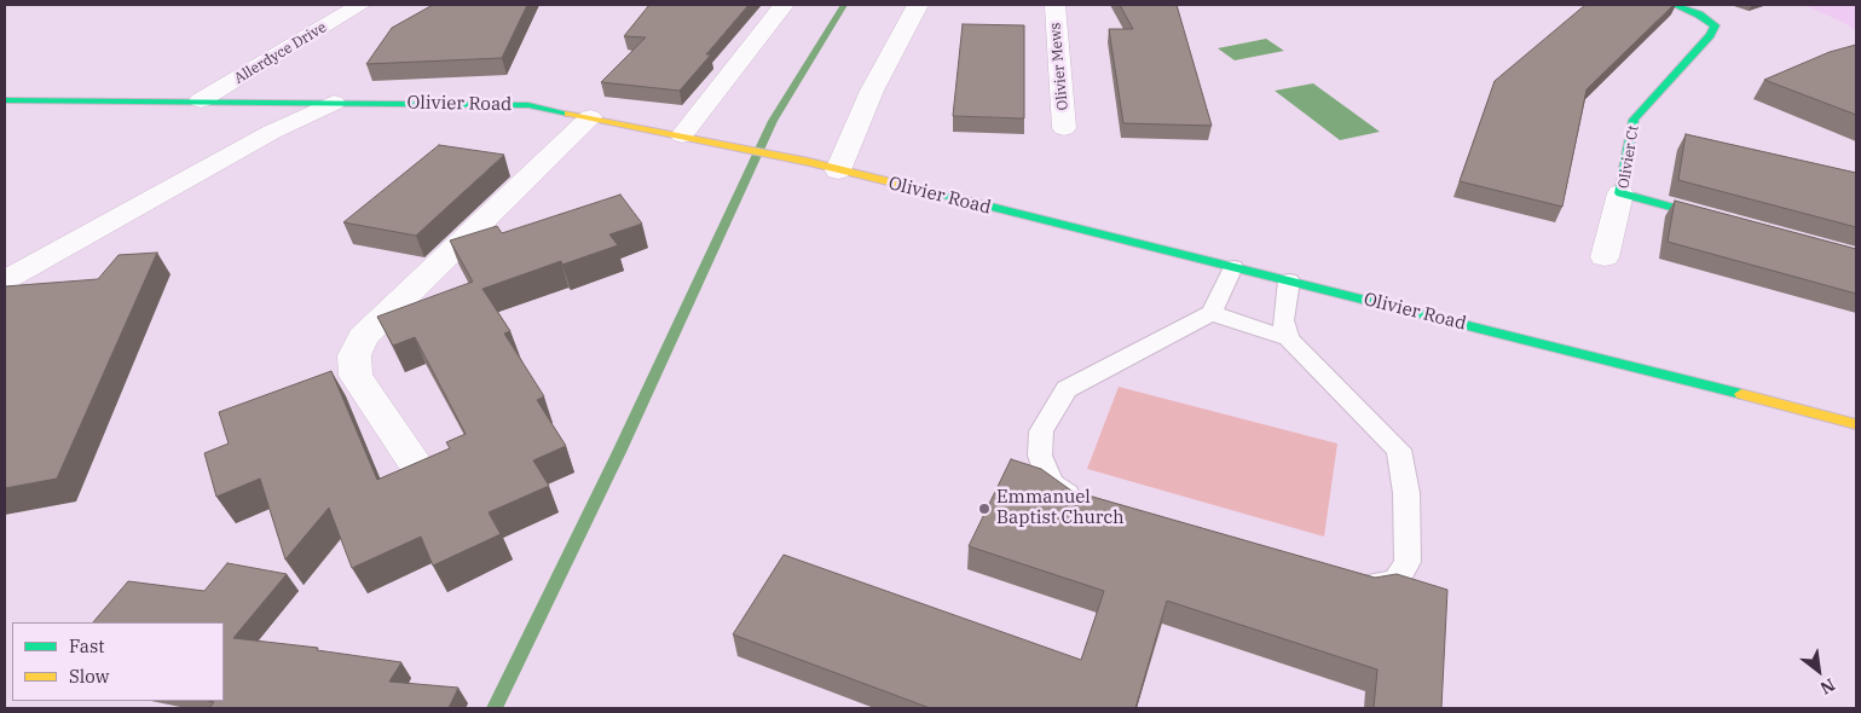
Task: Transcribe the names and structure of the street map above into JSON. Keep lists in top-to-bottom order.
{
  "streets": {
    "main road": ["Olivier Road", "Olivier Ct"],
    "street": ["Allerdyce Drive", "Olivier Mews"]
  },
  "crossings": [
    ["Allerdyce Drive", "Olivier Road"]
  ],
  "places": ["Emmanuel Baptist Church"],
  "legend": ["Fast", "Slow"],
  "north": "bottom right"
}
